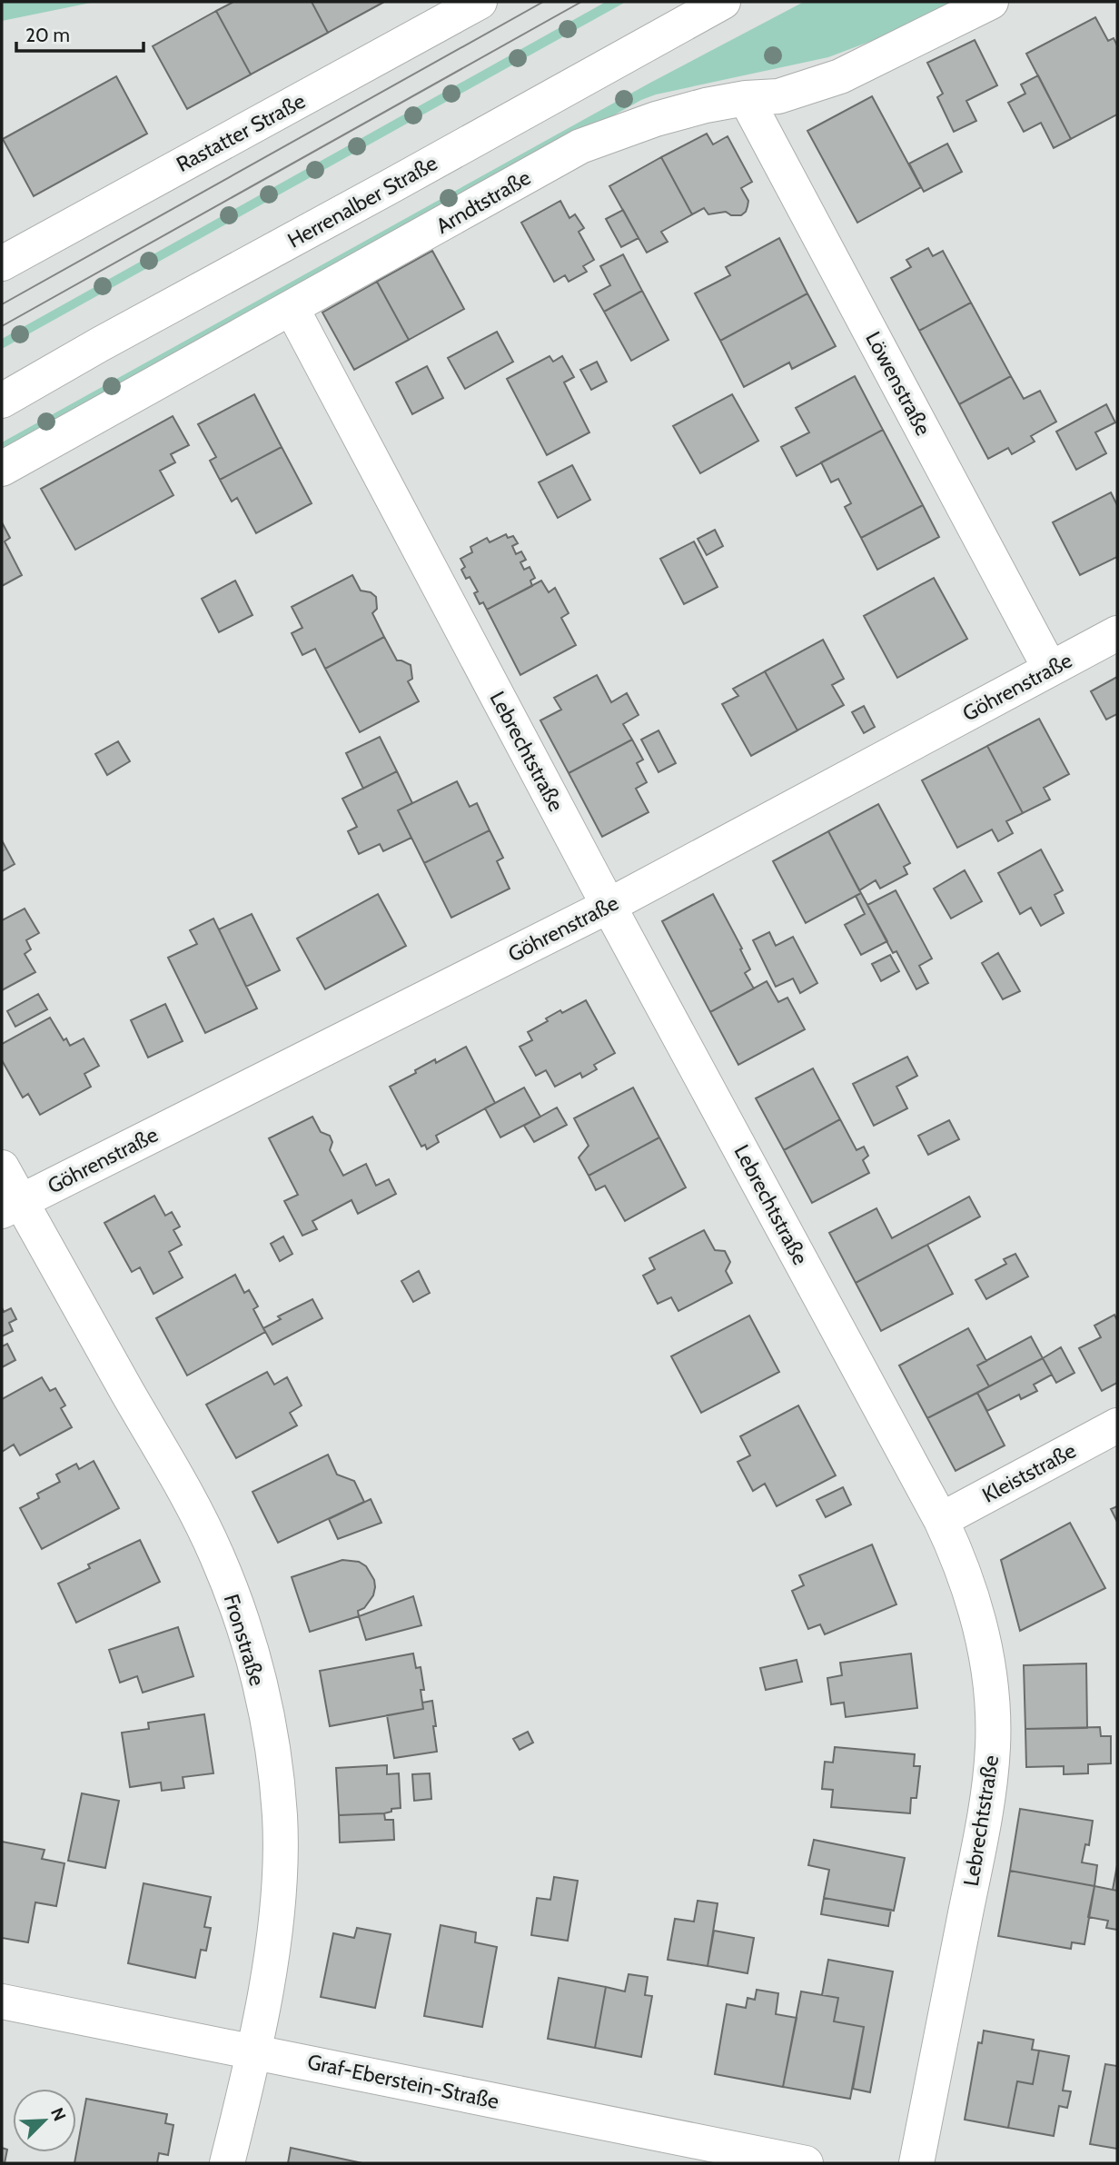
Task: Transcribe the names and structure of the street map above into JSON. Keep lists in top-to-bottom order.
{
  "streets": {
    "street": [
      "Rastatter Straße",
      "Herrenalber Straße",
      "Arndtstraße",
      "Löwenstraße",
      "Göhrenstraße",
      "Lebrechtstraße",
      "Kleiststraße",
      "Fronstraße",
      "Graf-Eberstein-Straße"
    ]
  },
  "crossings": [
    ["Arndtstraße", "Löwenstraße"],
    ["Arndtstraße", "Lebrechtstraße"],
    ["Löwenstraße", "Göhrenstraße"],
    ["Göhrenstraße", "Lebrechtstraße"],
    ["Göhrenstraße", "Fronstraße"],
    ["Lebrechtstraße", "Kleiststraße"],
    ["Fronstraße", "Graf-Eberstein-Straße"]
  ],
  "scale_bar": "20 m",
  "north": "top right"
}
